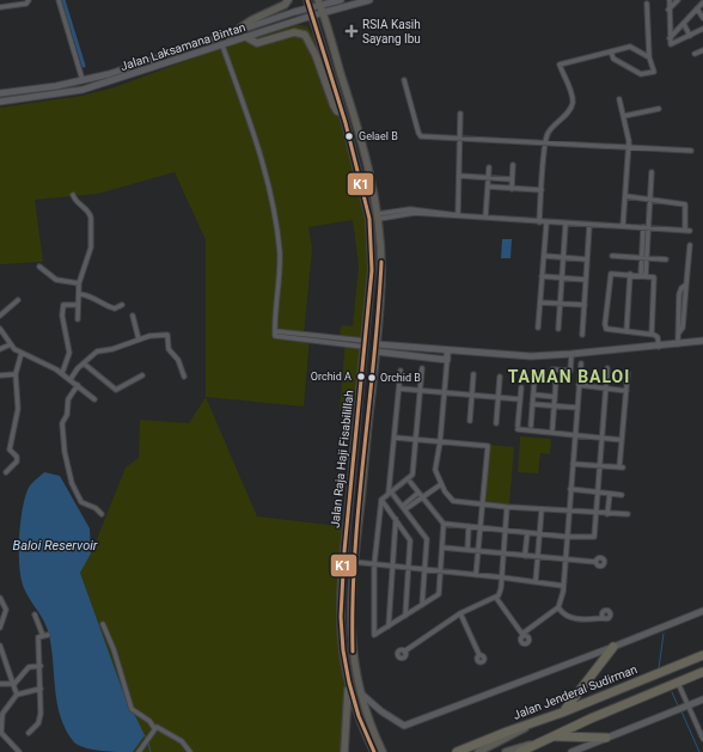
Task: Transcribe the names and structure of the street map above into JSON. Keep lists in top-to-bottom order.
{
  "streets": {
    "highway": ["Jalan Jenderal Sudirman"],
    "main road": ["Jalan Raja Haji Fisabilillah"],
    "street": ["Jalan Laksamana Bintan"]
  },
  "crossings": [
    ["Jalan Laksamana Bintan", "Jalan Raja Haji Fisabilillah"]
  ],
  "districts": ["TAMAN BALOI"],
  "water": ["Baloi Reservoir"],
  "places": {
    "health": ["RSIA Kasih Sayang Ibu"],
    "other": ["Gelael B", "Orchid A", "Orchid B"]
  },
  "lines": ["transit line K1"]
}
